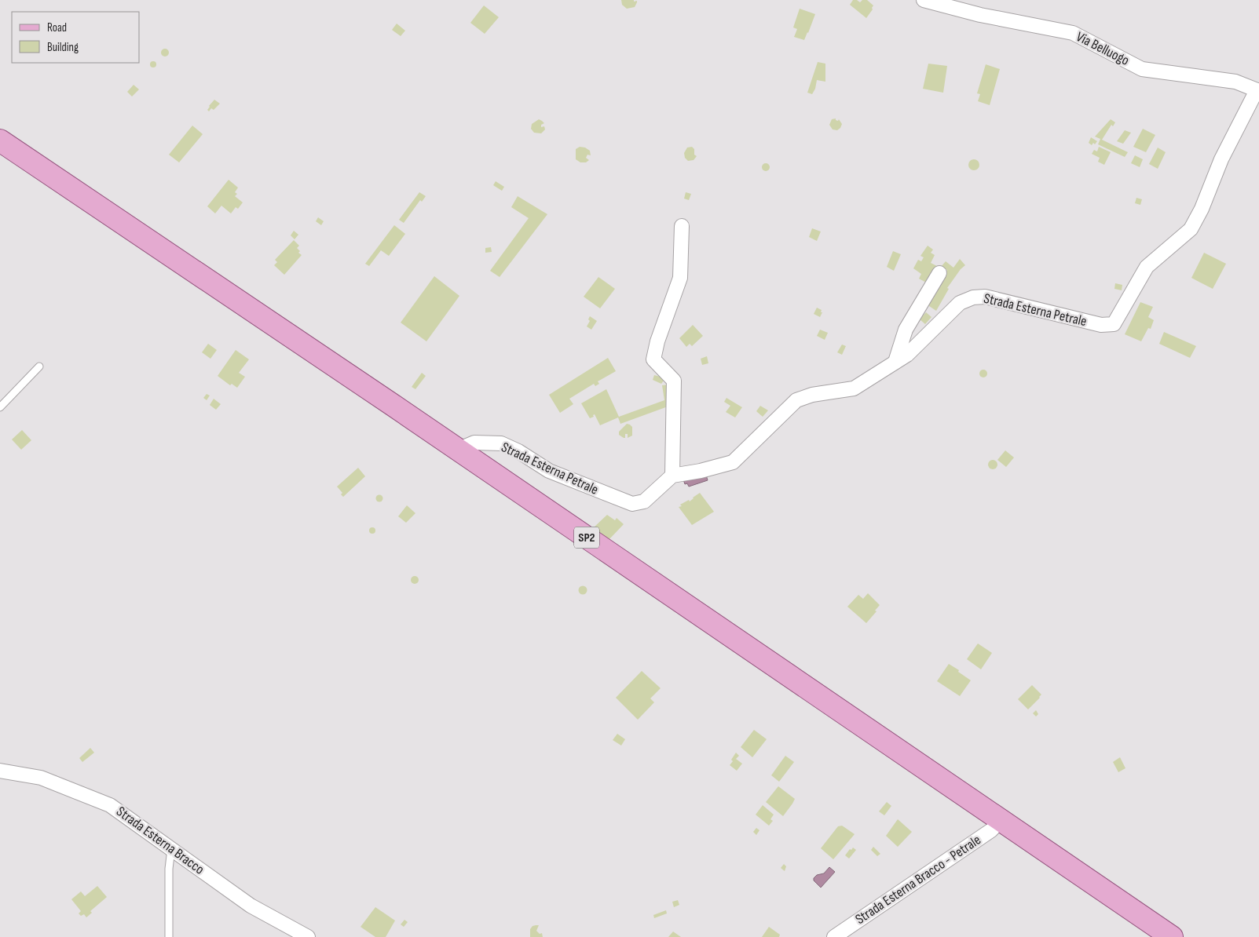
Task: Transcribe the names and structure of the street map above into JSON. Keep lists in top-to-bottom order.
{
  "streets": {
    "main road": ["SP2"],
    "street": [
      "Via Belluogo",
      "Strada Esterna Petrale",
      "Strada Esterna Bracco",
      "Strada Esterna Bracco - Petrale"
    ]
  },
  "crossings": [
    ["Via Belluogo", "Strada Esterna Petrale"],
    ["Strada Esterna Petrale", "SP2"],
    ["SP2", "Strada Esterna Bracco - Petrale"]
  ],
  "legend": ["Road", "Building"]
}
